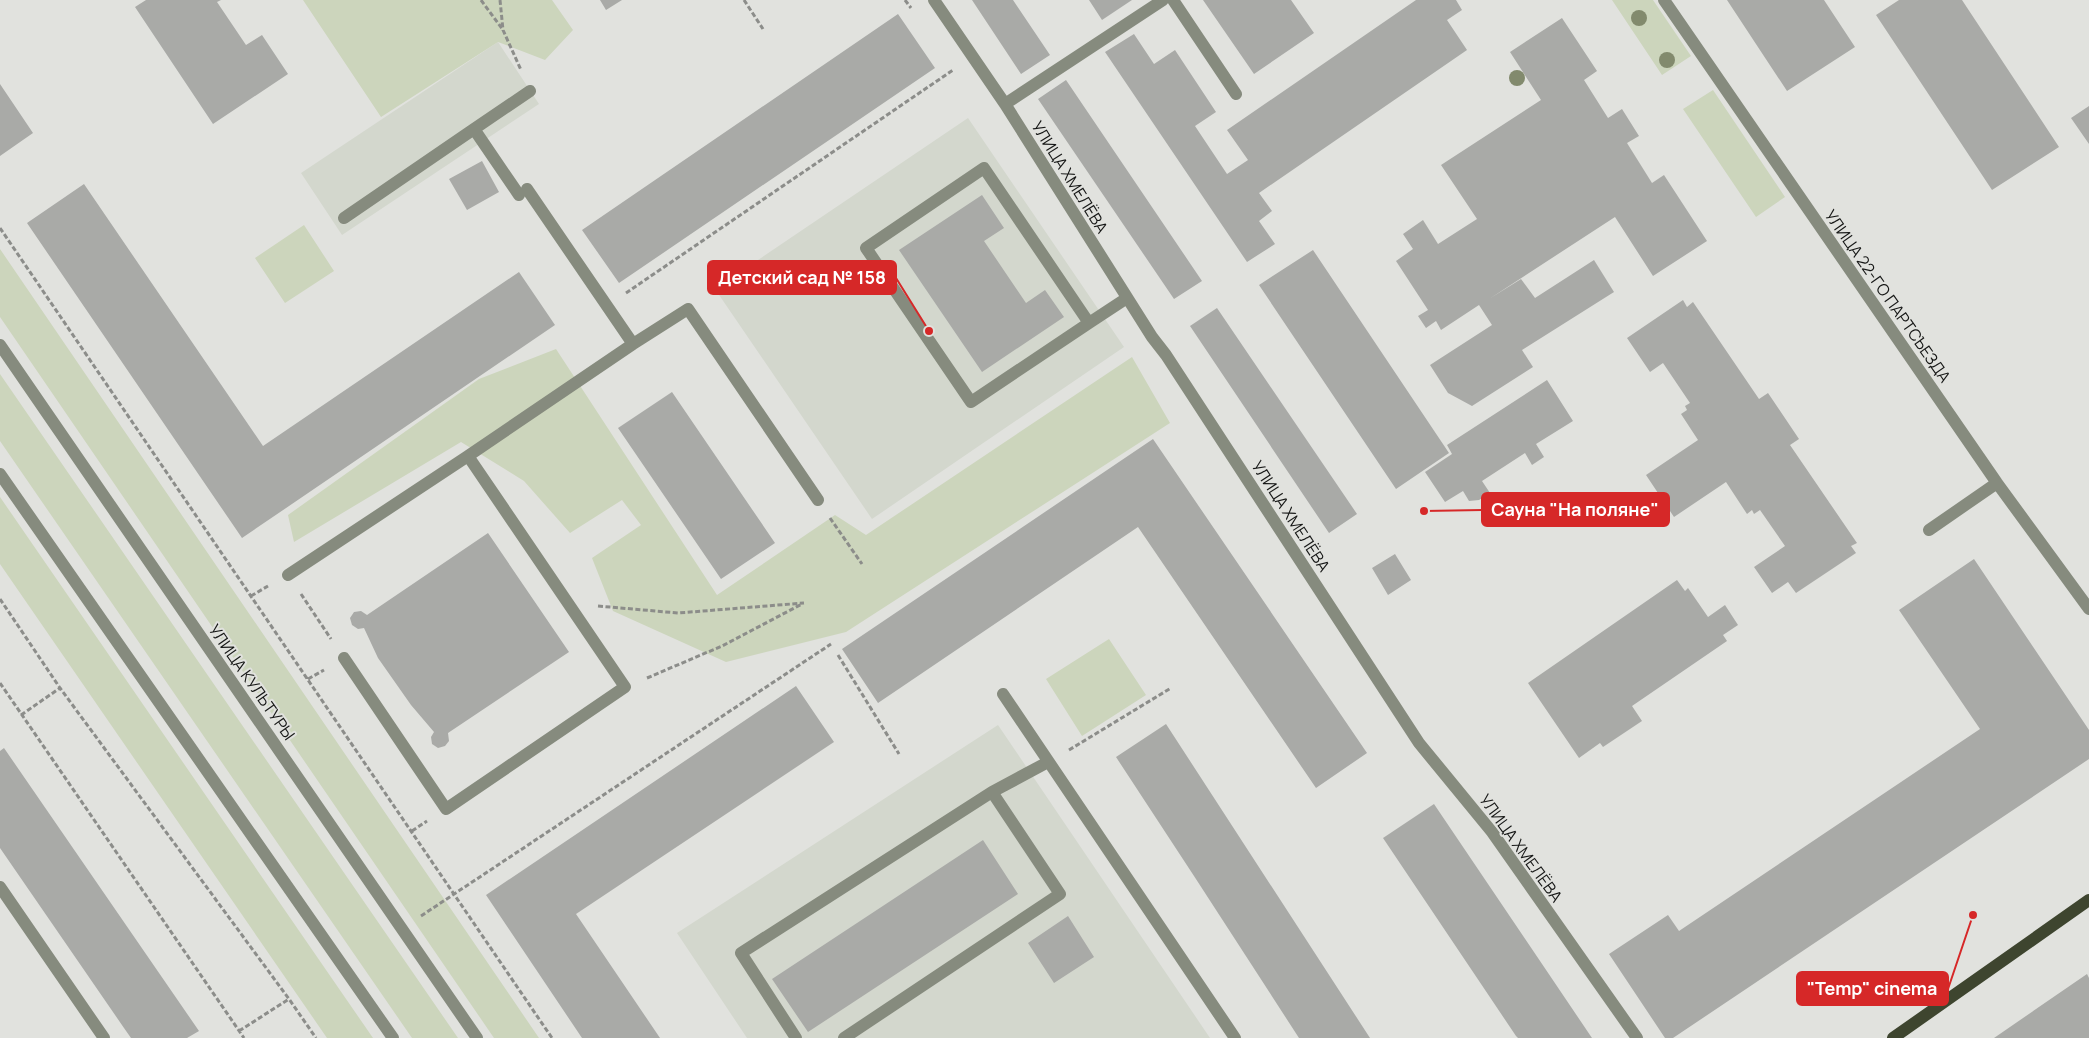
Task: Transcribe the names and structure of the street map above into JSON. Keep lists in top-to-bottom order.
{
  "streets": {
    "street": ["УЛИЦА ХМЕЛЁВА", "УЛИЦА 22-ГО ПАРТСЪЕЗДА", "УЛИЦА КУЛЬТУРЫ"]
  },
  "places": ["Детский сад № 158", "Сауна \"На поляне\"", "\"Temp\" cinema"]
}
